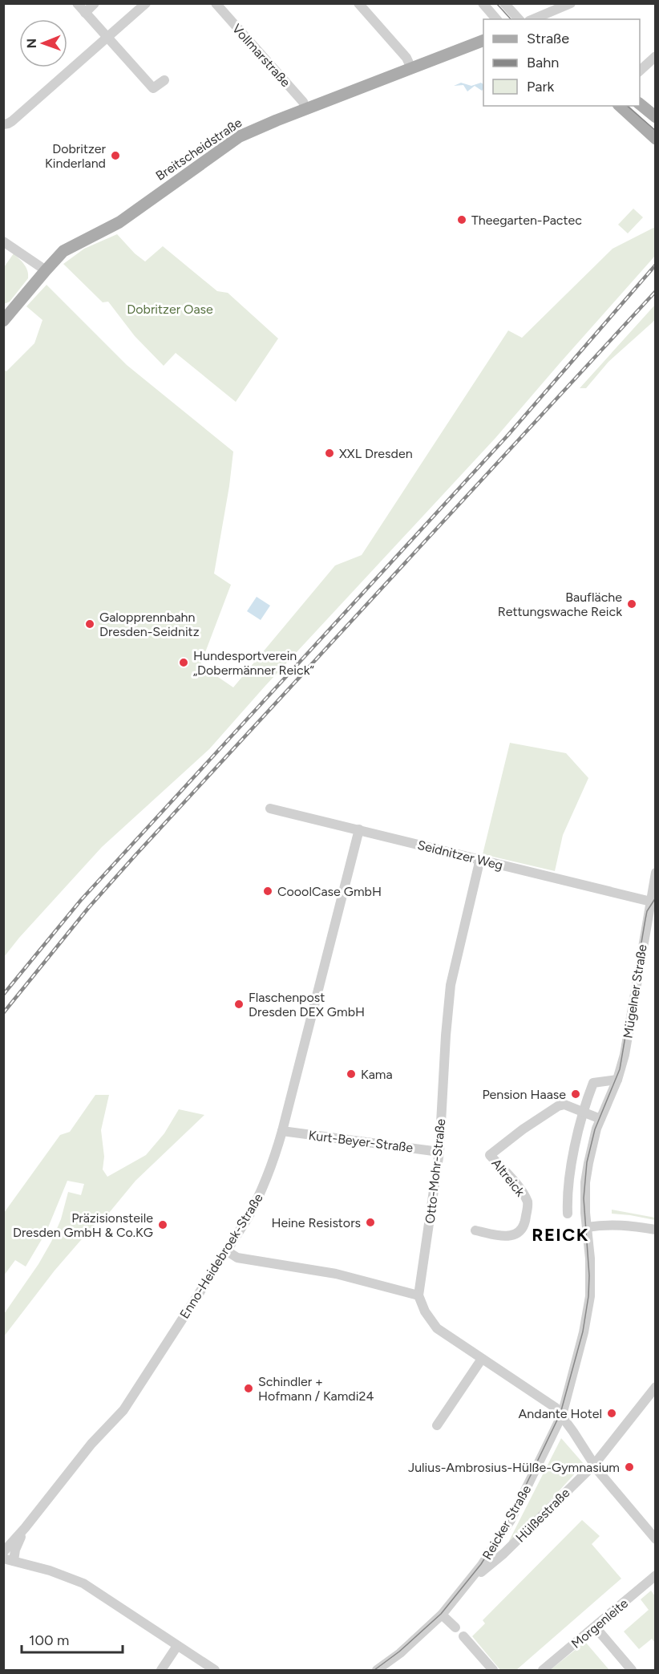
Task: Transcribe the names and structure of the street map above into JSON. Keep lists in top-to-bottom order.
{
  "streets": {
    "main road": ["Breitscheidstraße"],
    "street": [
      "Vollmarstraße",
      "Seidnitzer Weg",
      "Mügelner Straße",
      "Kurt-Beyer-Straße",
      "Otto-Mohr-Straße",
      "Altreick",
      "Enno-Heidebroek-Straße",
      "Hülßestraße",
      "Reicker Straße",
      "Morgenleite"
    ]
  },
  "crossings": [
    ["Vollmarstraße", "Breitscheidstraße"],
    ["Seidnitzer Weg", "Mügelner Straße"],
    ["Seidnitzer Weg", "Otto-Mohr-Straße"],
    ["Seidnitzer Weg", "Enno-Heidebroek-Straße"],
    ["Kurt-Beyer-Straße", "Otto-Mohr-Straße"],
    ["Kurt-Beyer-Straße", "Enno-Heidebroek-Straße"],
    ["Hülßestraße", "Reicker Straße"]
  ],
  "districts": ["REICK"],
  "parks": ["Dobritzer Oase"],
  "places": [
    "Dobritzer Kinderland",
    "Theegarten-Pactec",
    "XXL Dresden",
    "Baufläche Rettungswache Reick",
    "Galopprennbahn Dresden-Seidnitz",
    "Hundesportverein „Dobermänner Reick“",
    "CooolCase GmbH",
    "Flaschenpost Dresden DEX GmbH",
    "Kama",
    "Pension Haase",
    "Heine Resistors",
    "Präzisionsteile Dresden GmbH & Co.KG",
    "Schindler + Hofmann / Kamdi24",
    "Andante Hotel",
    "Julius-Ambrosius-Hülße-Gymnasium"
  ],
  "legend": ["Straße", "Bahn", "Park"],
  "scale_bar": "100 m",
  "north": "left"
}
